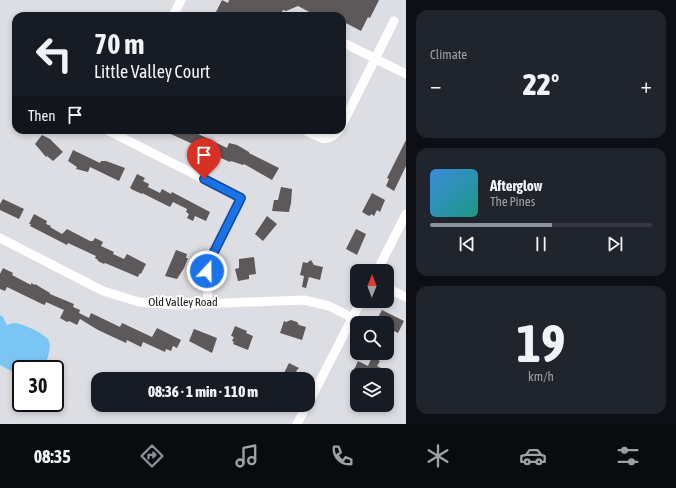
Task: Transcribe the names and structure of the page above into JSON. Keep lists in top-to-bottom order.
{
  "streets": {
    "street": ["Old Valley Road"]
  },
  "north": "top",
  "page": {
    "tile": [
      "Climate",
      ["19", "km/h"]
    ],
    "turn": ["70 m", "Little Valley Court"],
    "heat": ["−", "22°", "+"],
    "then": "Then",
    "song": ["Afterglow", "The Pines"],
    "limit": "30",
    "trip": "08:36 · 1 min · 110 m",
    "tabs": "08:35"
  }
}
